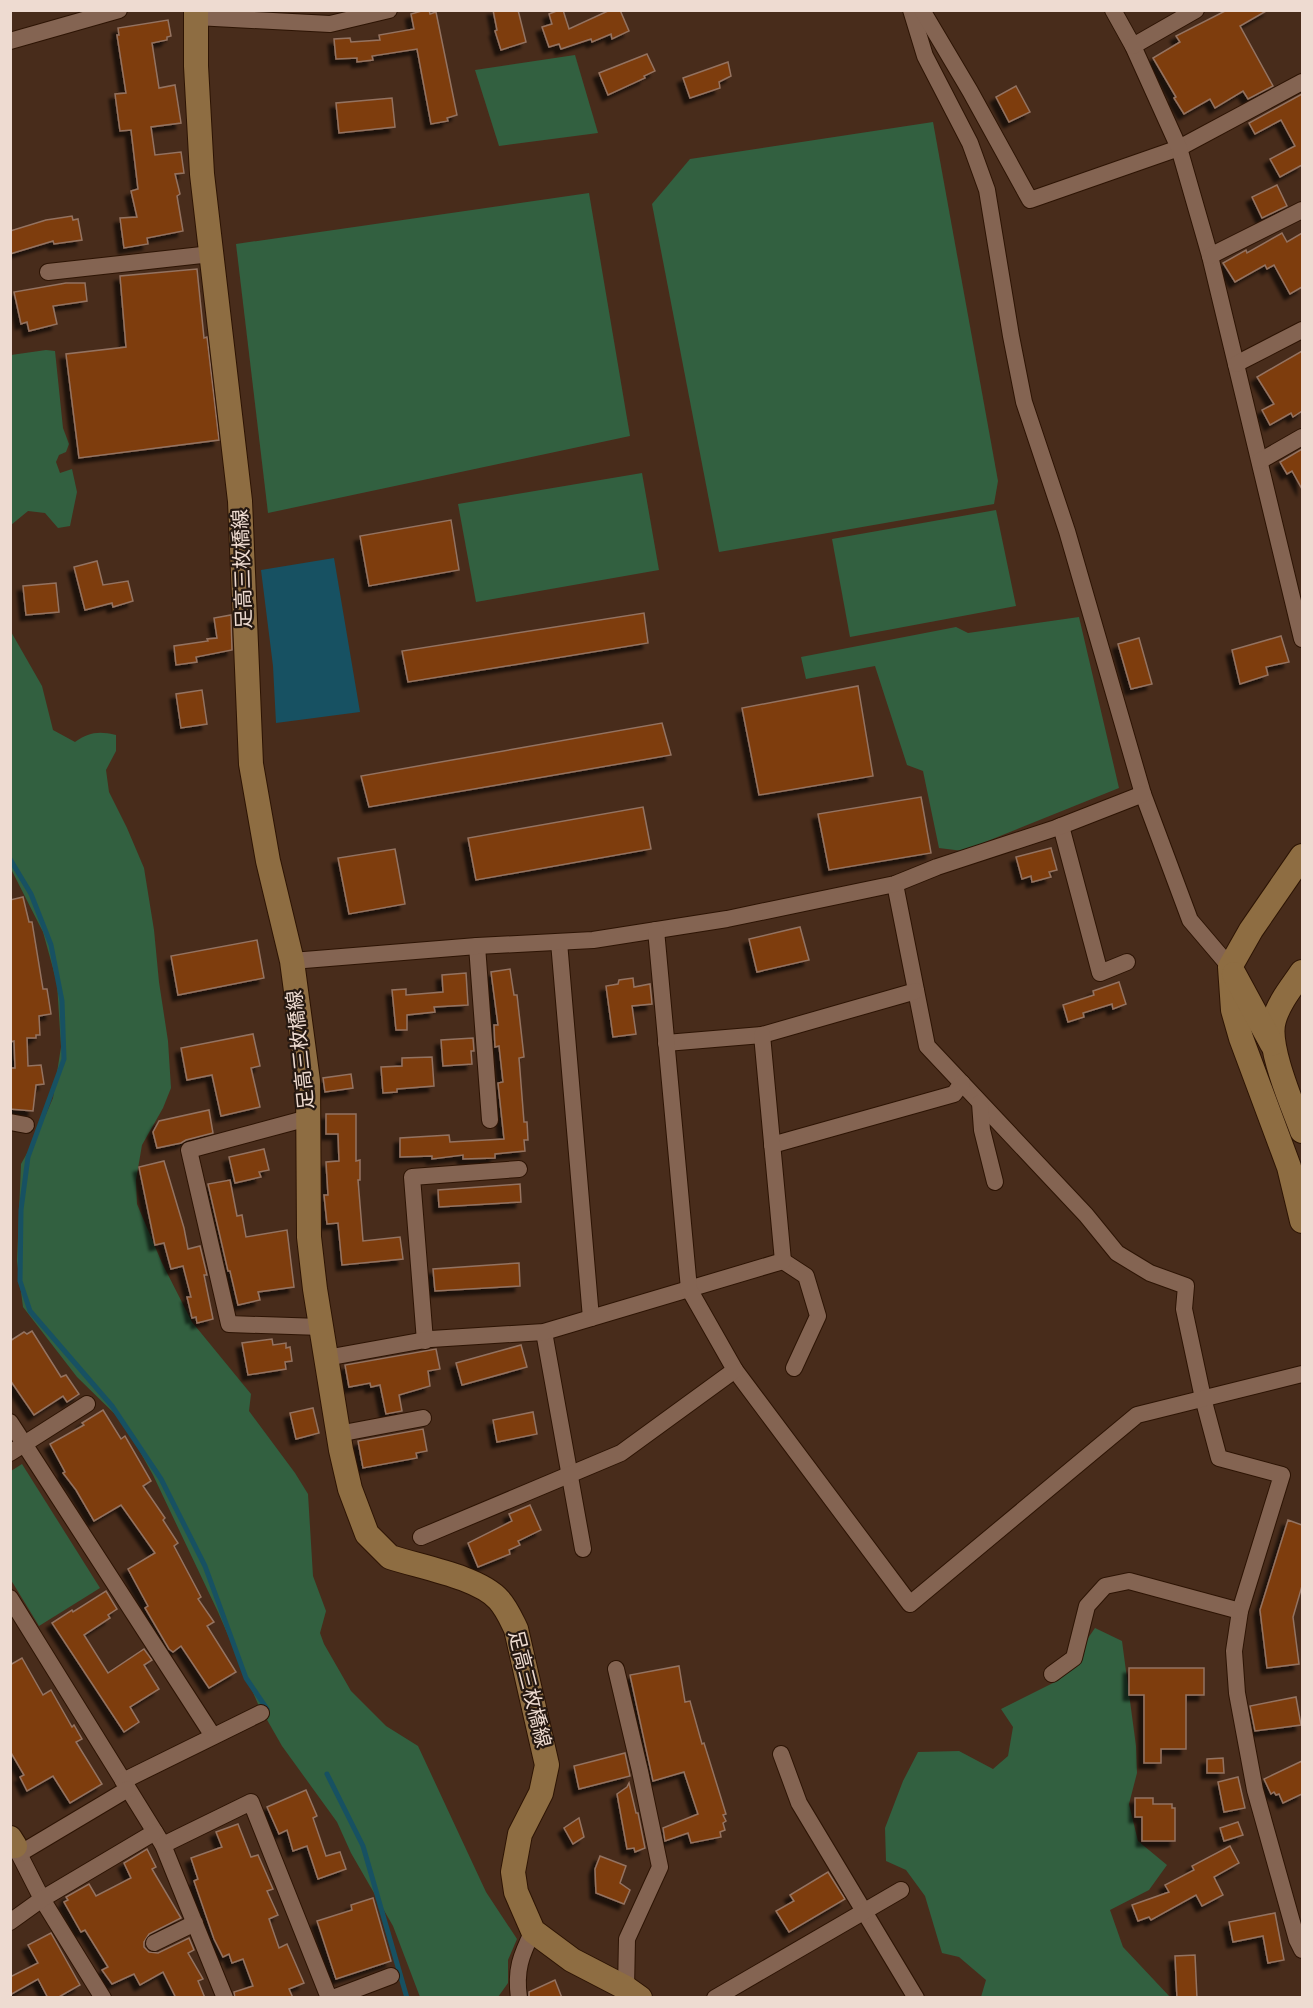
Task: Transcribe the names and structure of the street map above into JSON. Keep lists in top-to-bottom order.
{
  "streets": {
    "main road": ["足高三枚橋線"]
  }
}
